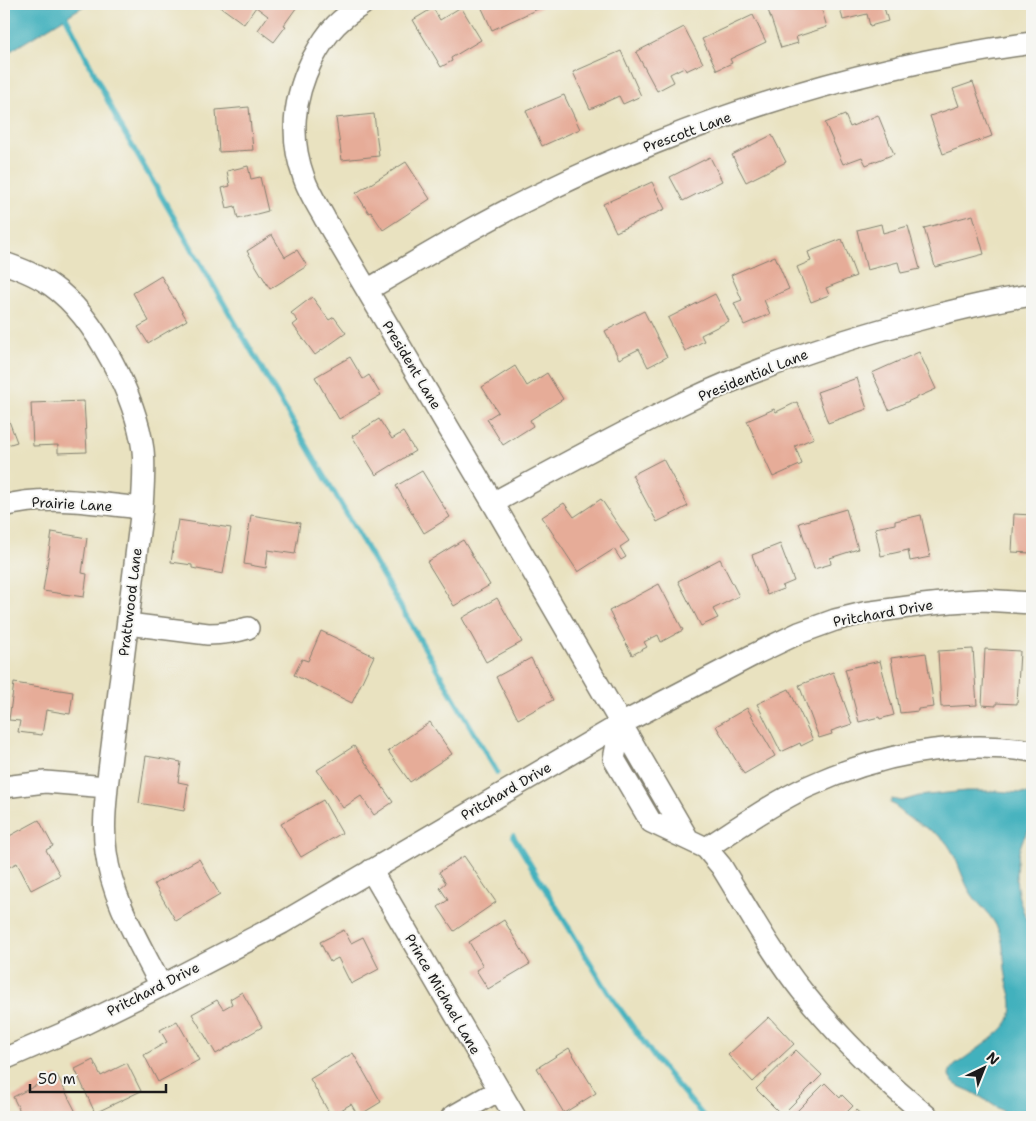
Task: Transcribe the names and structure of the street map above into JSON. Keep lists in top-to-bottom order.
{
  "streets": {
    "street": [
      "Prescott Lane",
      "President Lane",
      "Presidential Lane",
      "Prairie Lane",
      "Prattwood Lane",
      "Pritchard Drive",
      "Prince Michael Lane"
    ]
  },
  "crossings": [
    ["Prescott Lane", "President Lane"],
    ["President Lane", "Presidential Lane"],
    ["President Lane", "Pritchard Drive"],
    ["Prairie Lane", "Prattwood Lane"],
    ["Prattwood Lane", "Pritchard Drive"],
    ["Pritchard Drive", "Prince Michael Lane"]
  ],
  "scale_bar": "50 m",
  "north": "top right"
}
